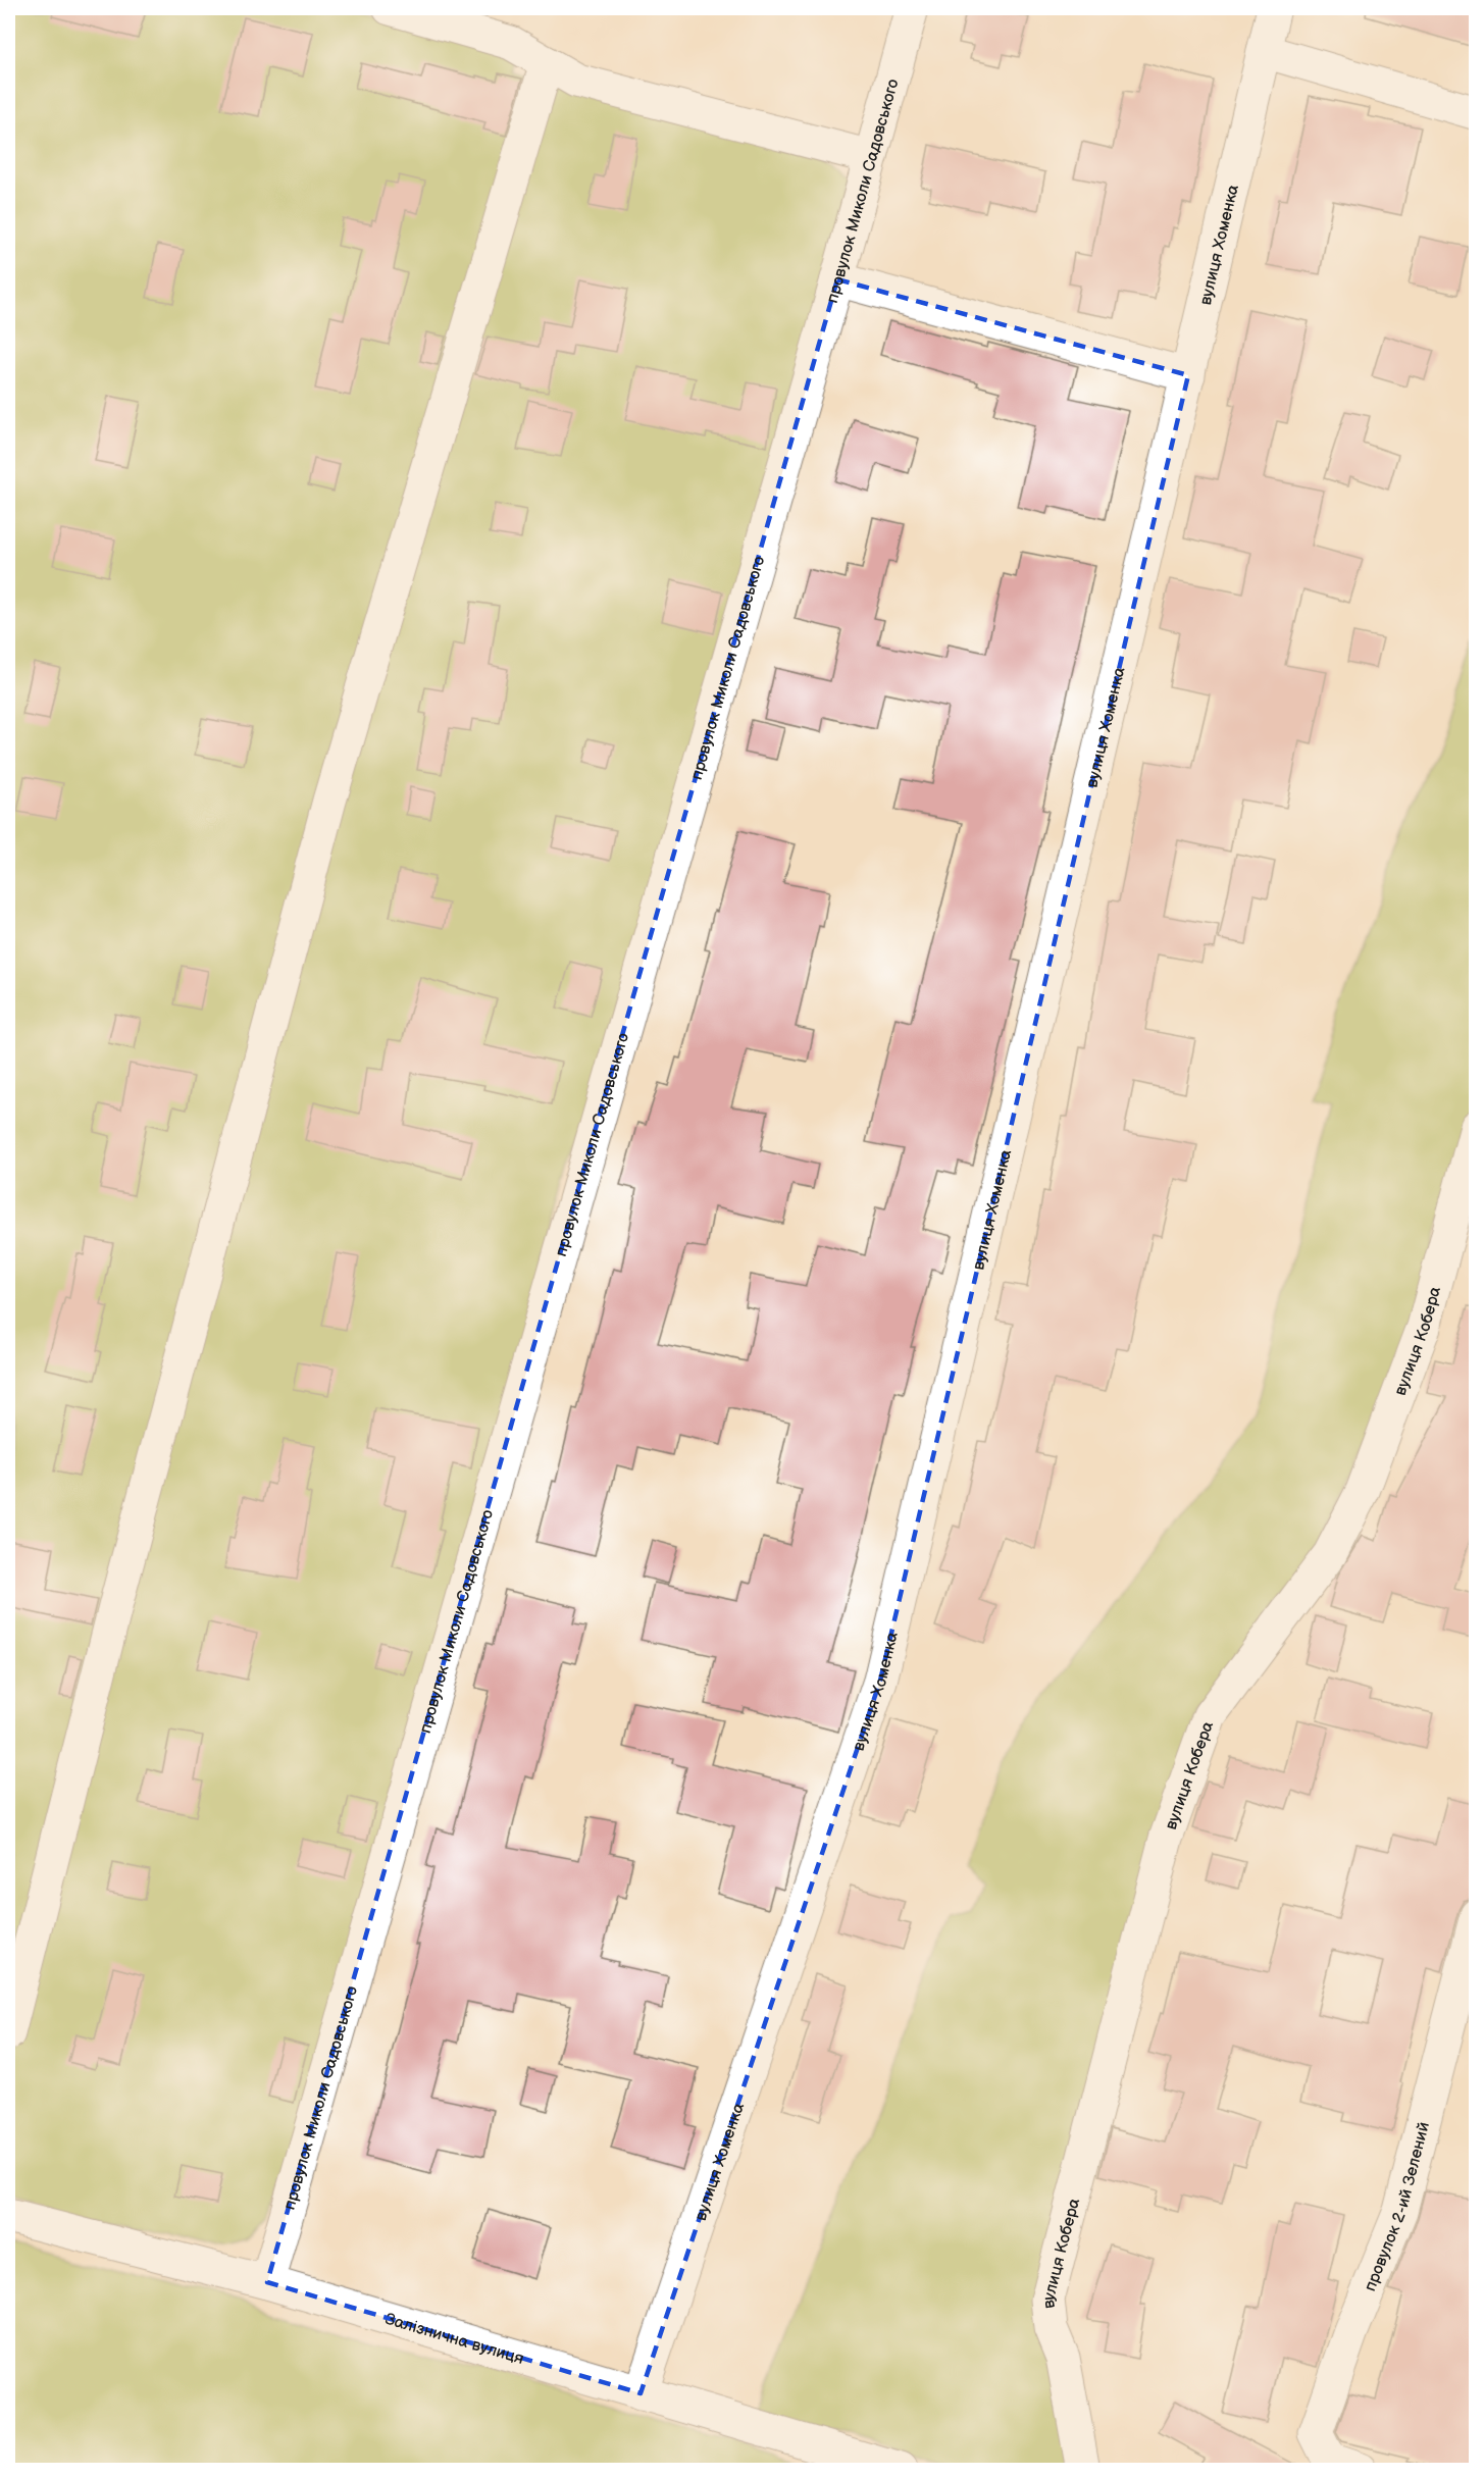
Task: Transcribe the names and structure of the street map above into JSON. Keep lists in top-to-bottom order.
{
  "streets": {
    "street": [
      "провулок Миколи Садовського",
      "вулиця Хоменка",
      "вулиця Кобера",
      "провулок 2-ий Зелений",
      "Залізнична вулиця"
    ]
  },
  "crossings": [
    ["провулок Миколи Садовського", "Залізнична вулиця"],
    ["вулиця Хоменка", "Залізнична вулиця"]
  ]
}
